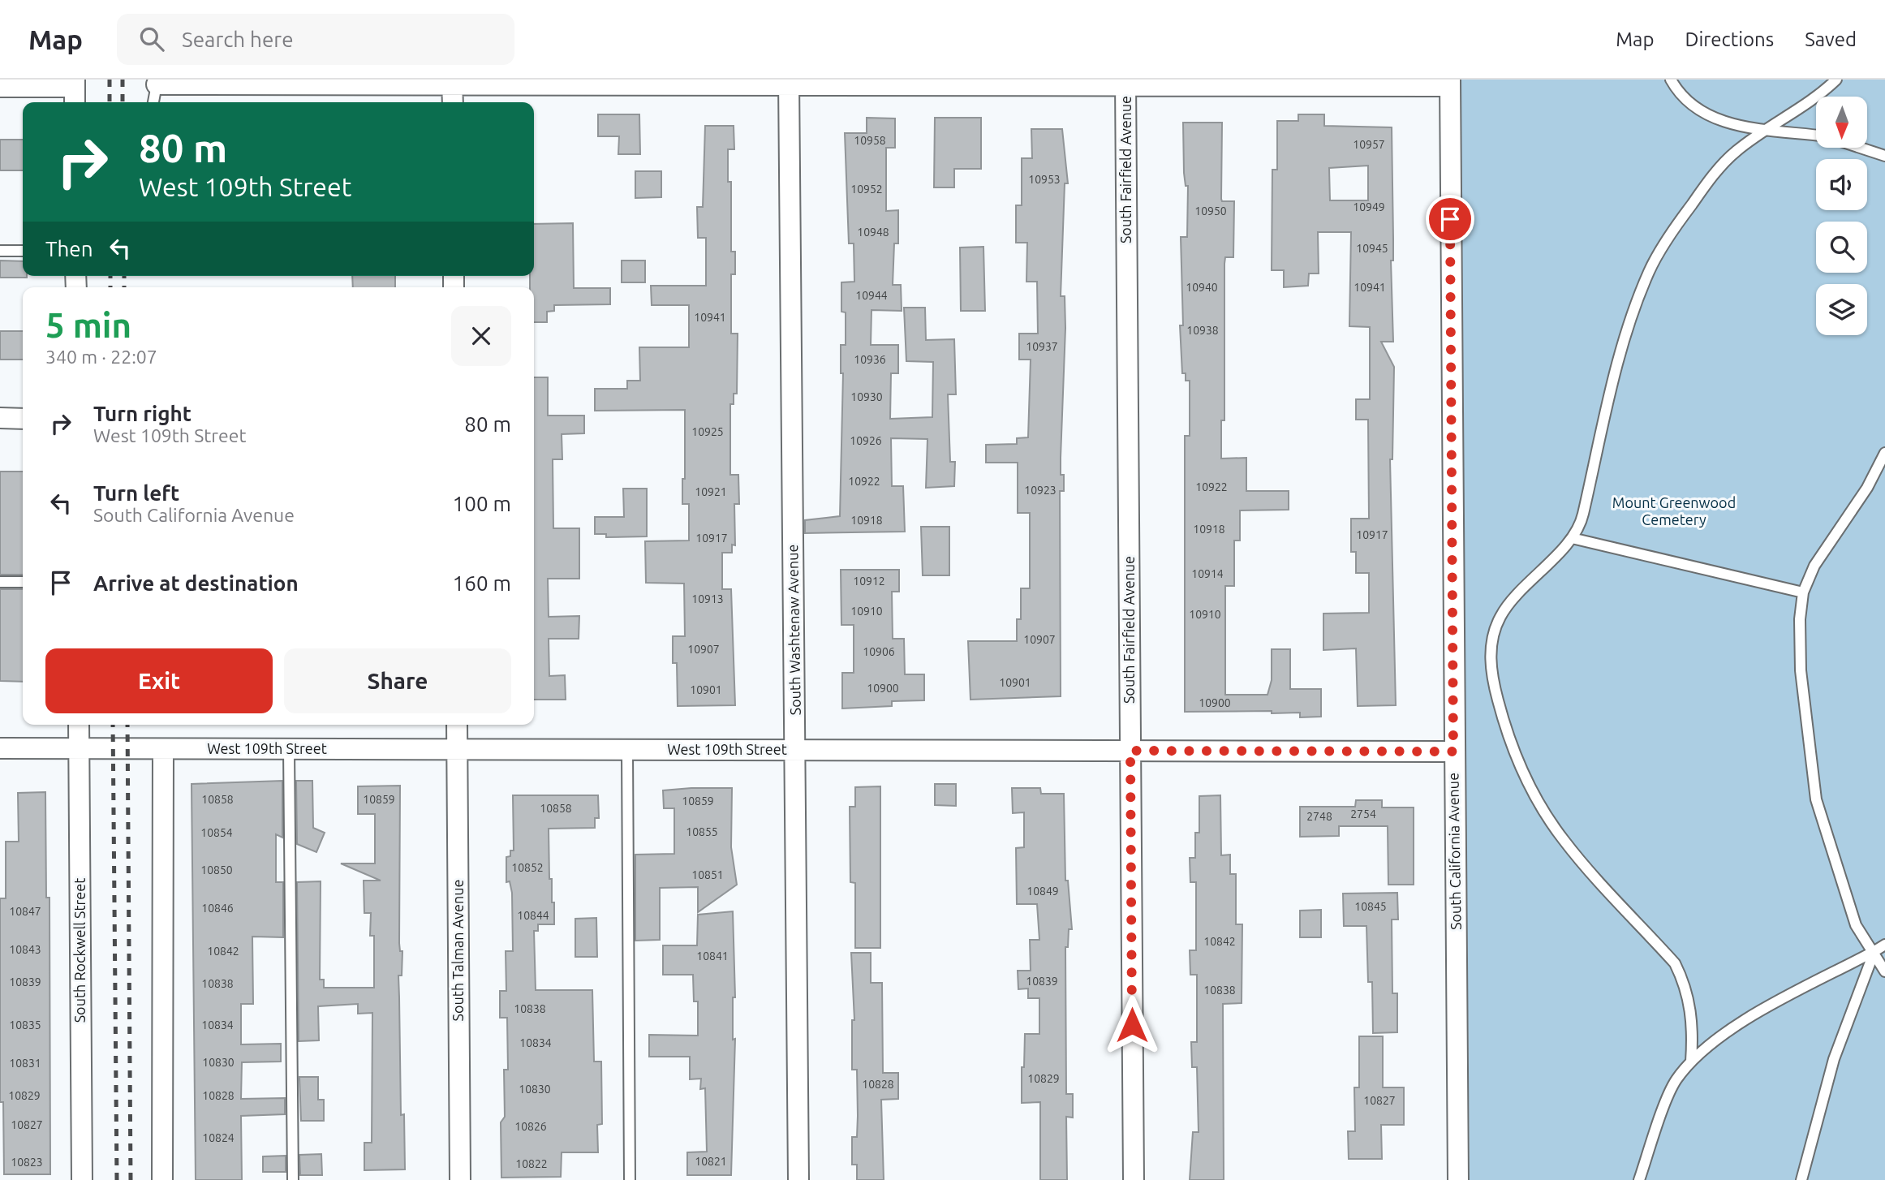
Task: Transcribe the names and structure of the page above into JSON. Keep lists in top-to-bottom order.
{
  "streets": {
    "street": [
      "South Fairfield Avenue",
      "South Washtenaw Avenue",
      "West 109th Street",
      "South California Avenue",
      "South Rockwell Street",
      "South Talman Avenue"
    ]
  },
  "crossings": [
    ["South Fairfield Avenue", "West 109th Street"],
    ["South Washtenaw Avenue", "West 109th Street"],
    ["West 109th Street", "South California Avenue"],
    ["West 109th Street", "South Rockwell Street"],
    ["West 109th Street", "South Talman Avenue"]
  ],
  "parks": ["Mount Greenwood Cemetery"],
  "house_numbers": [
    "10958",
    "10957",
    "10953",
    "10952",
    "10949",
    "10950",
    "10948",
    "10945",
    "10940",
    "10941",
    "10944",
    "10941",
    "10938",
    "10937",
    "10936",
    "10930",
    "10925",
    "10926",
    "10922",
    "10922",
    "10923",
    "10921",
    "10918",
    "10918",
    "10917",
    "10917",
    "10914",
    "10912",
    "10913",
    "10910",
    "10910",
    "10907",
    "10907",
    "10906",
    "10901",
    "10900",
    "10901",
    "10900",
    "10858",
    "10859",
    "10859",
    "10858",
    "2754",
    "2748",
    "10855",
    "10854",
    "10852",
    "10850",
    "10851",
    "10849",
    "10845",
    "10846",
    "10847",
    "10844",
    "10842",
    "10843",
    "10842",
    "10841",
    "10839",
    "10839",
    "10838",
    "10838",
    "10838",
    "10835",
    "10834",
    "10834",
    "10830",
    "10831",
    "10829",
    "10828",
    "10830",
    "10829",
    "10828",
    "10827",
    "10827",
    "10826",
    "10824",
    "10821",
    "10823",
    "10822"
  ],
  "north": "bottom",
  "page": {
    "header": "Map",
    "search": "Search here",
    "nav": ["Map", "Directions", "Saved"],
    "turn": ["80 m", "West 109th Street"],
    "then": "Then",
    "heading": ["5 min", "340 m · 22:07"],
    "list": [
      {
        "name": "Turn right",
        "note": "West 109th Street",
        "value": "80 m"
      },
      {
        "name": "Turn left",
        "note": "South California Avenue",
        "value": "100 m"
      },
      {
        "name": "Arrive at destination",
        "value": "160 m"
      }
    ],
    "buttons": ["Exit", "Share"]
  }
}
